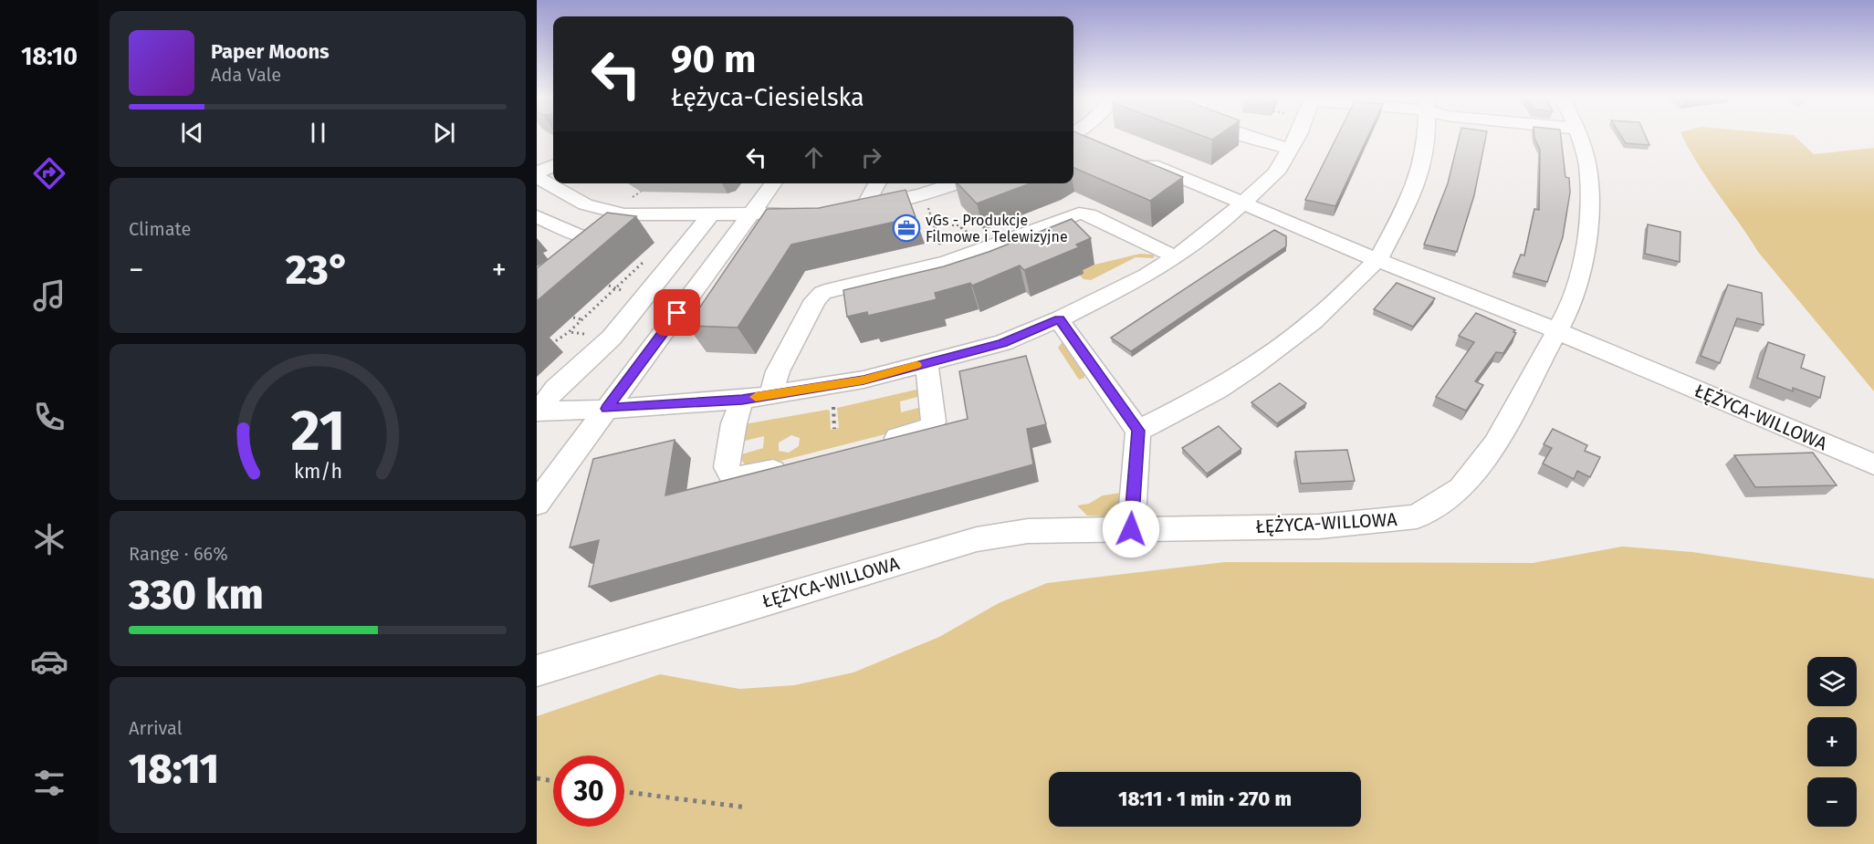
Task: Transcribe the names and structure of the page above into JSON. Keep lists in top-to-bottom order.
{
  "streets": {
    "street": ["ŁĘŻYCA-WILLOWA"]
  },
  "places": {
    "office": ["vGs - Produkcje Filmowe i Telewizyjne"]
  },
  "page": {
    "tabs": "18:10",
    "turn": ["90 m", "Łężyca-Ciesielska"],
    "song": ["Paper Moons", "Ada Vale"],
    "tile": [
      "Climate",
      ["Range · 66%", "330 km"],
      ["Arrival", "18:11"]
    ],
    "heat": ["−", "23°", "+"],
    "map_buttons": ["+", "−"],
    "limit": "30",
    "trip": "18:11 · 1 min · 270 m",
    "gauge": ["21", "km/h"]
  }
}
